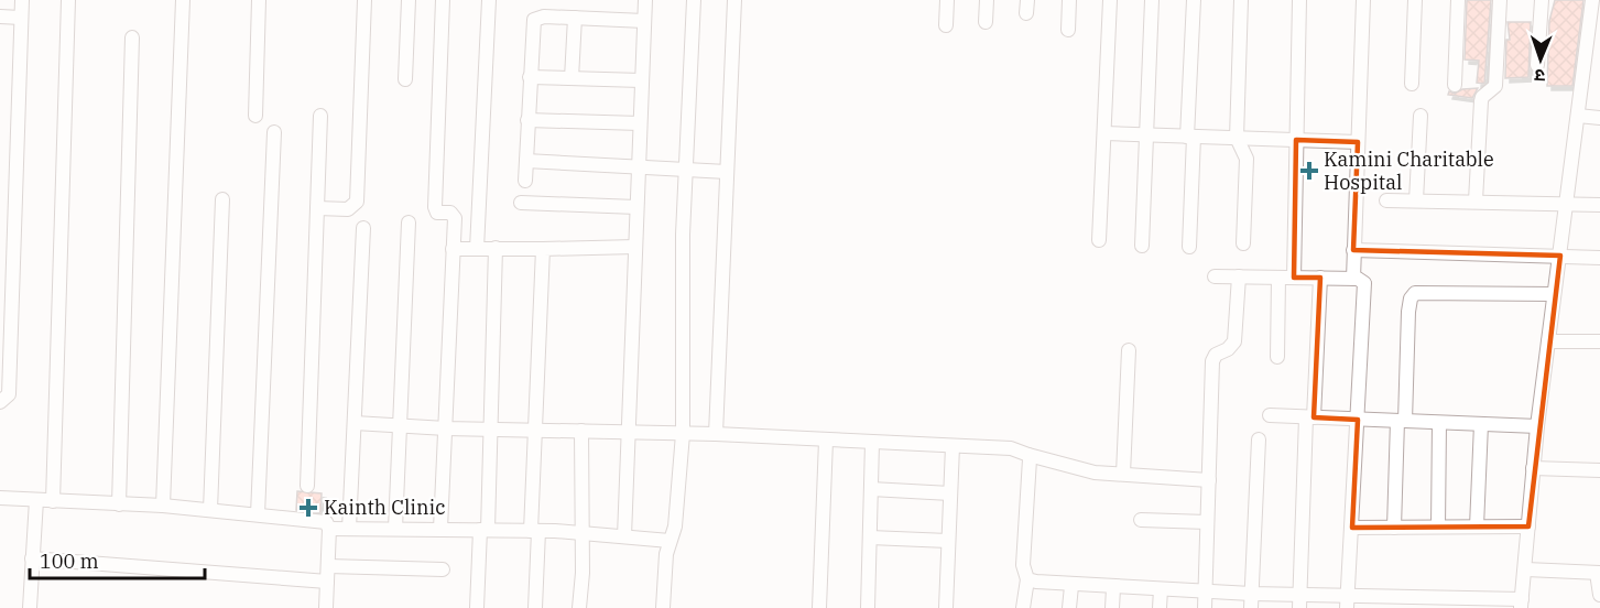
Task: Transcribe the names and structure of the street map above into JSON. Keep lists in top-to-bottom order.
{
  "places": {
    "health": ["Kamini Charitable Hospital", "Kainth Clinic"]
  },
  "scale_bar": "100 m",
  "north": "bottom"
}
